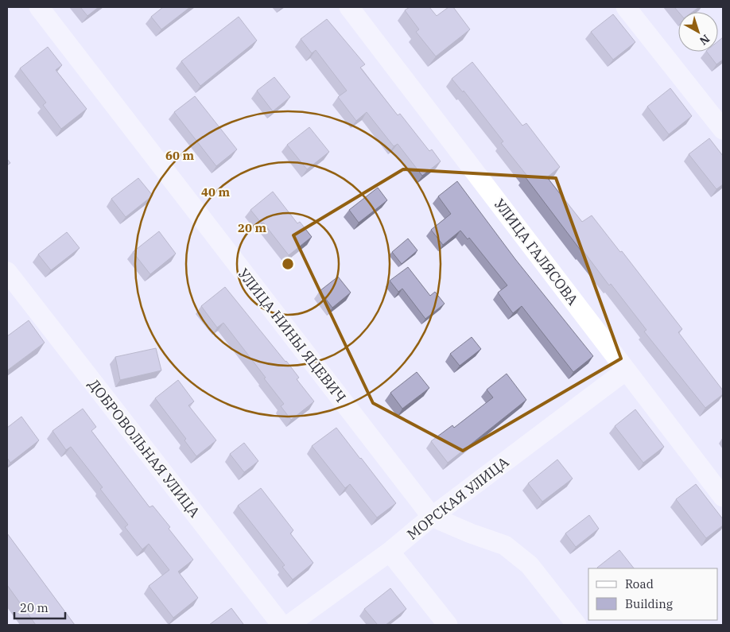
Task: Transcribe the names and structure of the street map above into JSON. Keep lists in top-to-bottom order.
{
  "streets": {
    "street": [
      "УЛИЦА ГАЛЯСОВА",
      "УЛИЦА НИНЫ ЯЦЕВИЧ",
      "ДОБРОВОЛЬНАЯ УЛИЦА",
      "МОРСКАЯ УЛИЦА"
    ]
  },
  "crossings": [
    ["УЛИЦА ГАЛЯСОВА", "МОРСКАЯ УЛИЦА"],
    ["УЛИЦА НИНЫ ЯЦЕВИЧ", "МОРСКАЯ УЛИЦА"]
  ],
  "legend": ["Road", "Building"],
  "scale_bar": "20 m",
  "north": "bottom right",
  "rings": ["60 m", "40 m", "20 m"]
}
